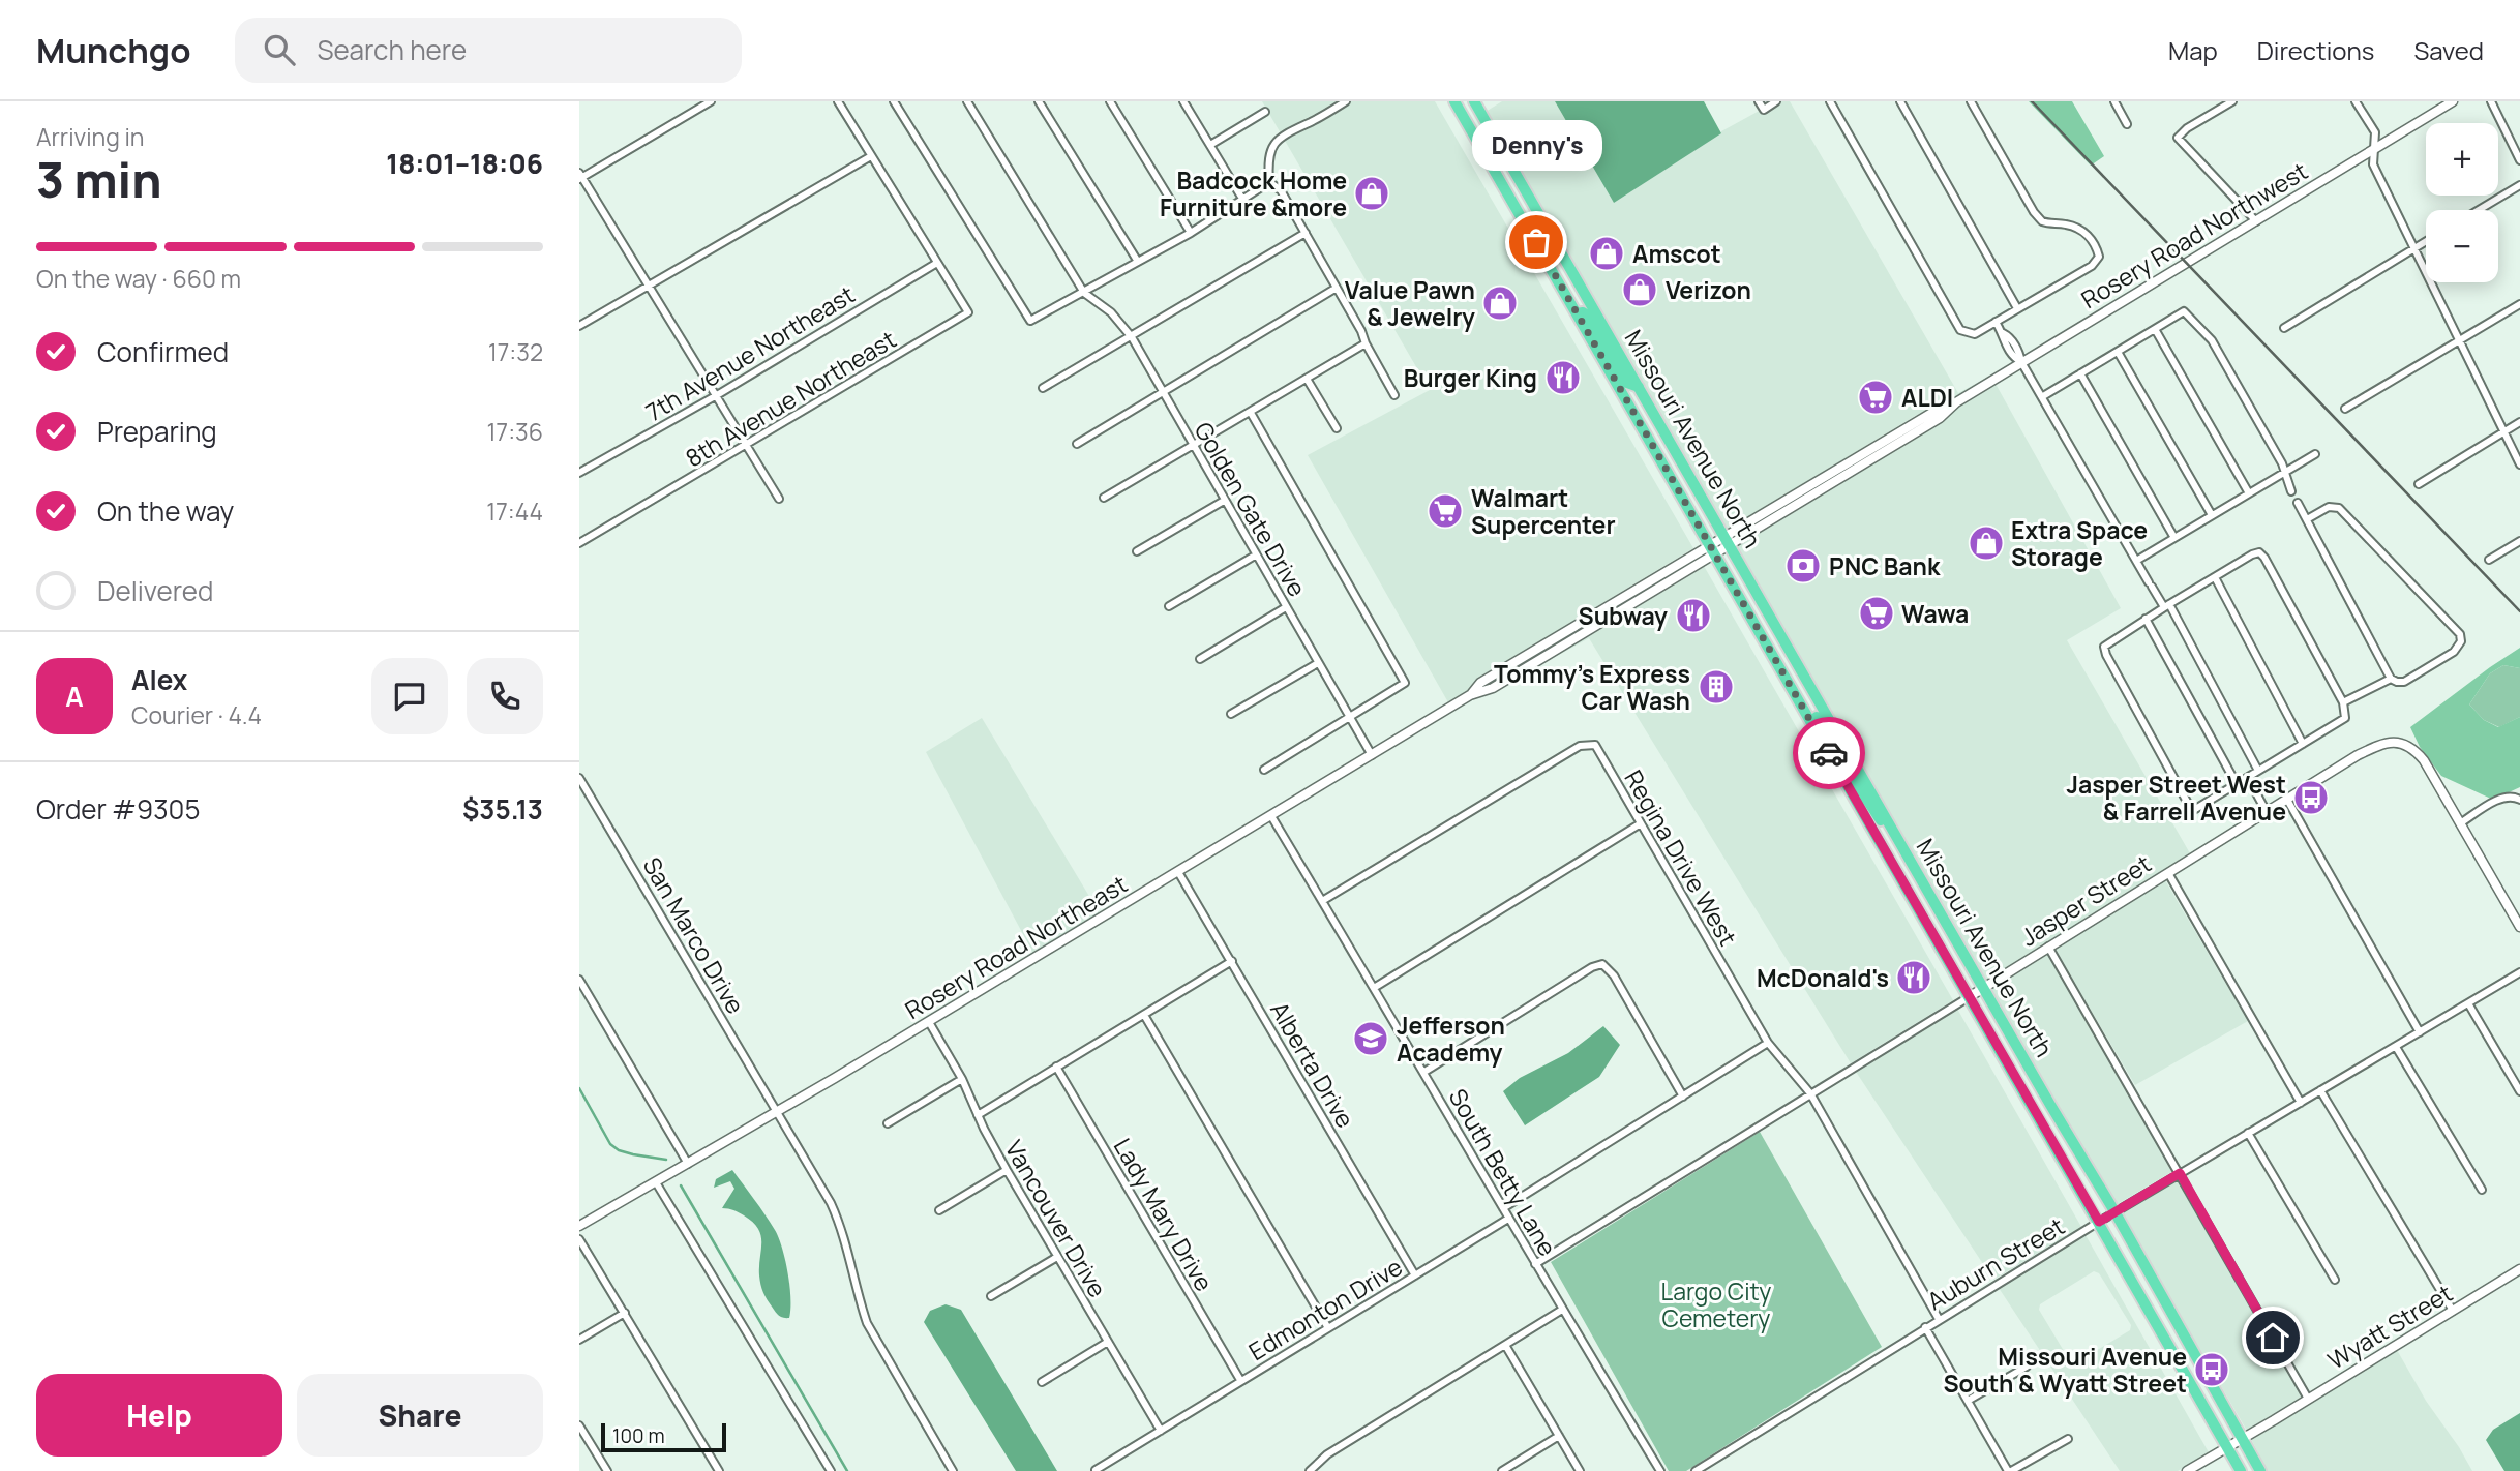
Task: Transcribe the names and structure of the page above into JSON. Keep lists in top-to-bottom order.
{
  "streets": {
    "main road": ["Missouri Avenue North"],
    "street": [
      "Rosery Road Northwest",
      "7th Avenue Northeast",
      "8th Avenue Northeast",
      "Golden Gate Drive",
      "Regina Drive West",
      "Jasper Street",
      "San Marco Drive",
      "Rosery Road Northeast",
      "Alberta Drive",
      "South Betty Lane",
      "Lady Mary Drive",
      "Vancouver Drive",
      "Auburn Street",
      "Edmonton Drive",
      "Wyatt Street"
    ]
  },
  "crossings": [
    ["Rosery Road Northwest", "Missouri Avenue North"],
    ["Rosery Road Northwest", "Rosery Road Northeast"],
    ["7th Avenue Northeast", "8th Avenue Northeast"],
    ["Missouri Avenue North", "Jasper Street"],
    ["Missouri Avenue North", "Rosery Road Northeast"],
    ["Missouri Avenue North", "Auburn Street"],
    ["Missouri Avenue North", "Wyatt Street"],
    ["Golden Gate Drive", "Rosery Road Northeast"],
    ["Regina Drive West", "Jasper Street"],
    ["Regina Drive West", "South Betty Lane"],
    ["Regina Drive West", "Auburn Street"],
    ["Jasper Street", "South Betty Lane"],
    ["San Marco Drive", "Rosery Road Northeast"],
    ["Rosery Road Northeast", "Alberta Drive"],
    ["Rosery Road Northeast", "South Betty Lane"],
    ["Rosery Road Northeast", "Vancouver Drive"],
    ["Alberta Drive", "Edmonton Drive"],
    ["South Betty Lane", "Edmonton Drive"],
    ["Lady Mary Drive", "Edmonton Drive"],
    ["Vancouver Drive", "Edmonton Drive"]
  ],
  "parks": ["Largo City Cemetery"],
  "places": {
    "shop": [
      "Badcock Home Furniture &more",
      "Amscot",
      "Verizon",
      "Value Pawn & Jewelry",
      "Extra Space Storage"
    ],
    "other": ["Denny's"],
    "restaurant": ["Burger King", "Subway", "McDonald's"],
    "supermarket": ["ALDI", "Walmart Supercenter", "Wawa"],
    "bank": ["PNC Bank"],
    "building": ["Tommy's Express Car Wash"],
    "bus stop": ["Jasper Street West & Farrell Avenue", "Missouri Avenue South & Wyatt Street"],
    "school or university": ["Jefferson Academy"]
  },
  "scale_bar": "100 m",
  "page": {
    "header": "Munchgo",
    "search": "Search here",
    "nav": ["Map", "Directions", "Saved"],
    "heading": ["3 min", "Arriving in", "18:01–18:06"],
    "panel": [
      "Alex",
      "Courier · 4.4",
      "Order #9305",
      "$35.13"
    ],
    "bubble": "Denny's",
    "map_buttons": ["+", "−"],
    "bar": "On the way · 660 m",
    "list": [
      ["Confirmed", "17:32"],
      ["Preparing", "17:36"],
      ["On the way", "17:44"],
      "Delivered"
    ],
    "round": "A",
    "buttons": ["Help", "Share"],
    "scale": "100 m"
  }
}
